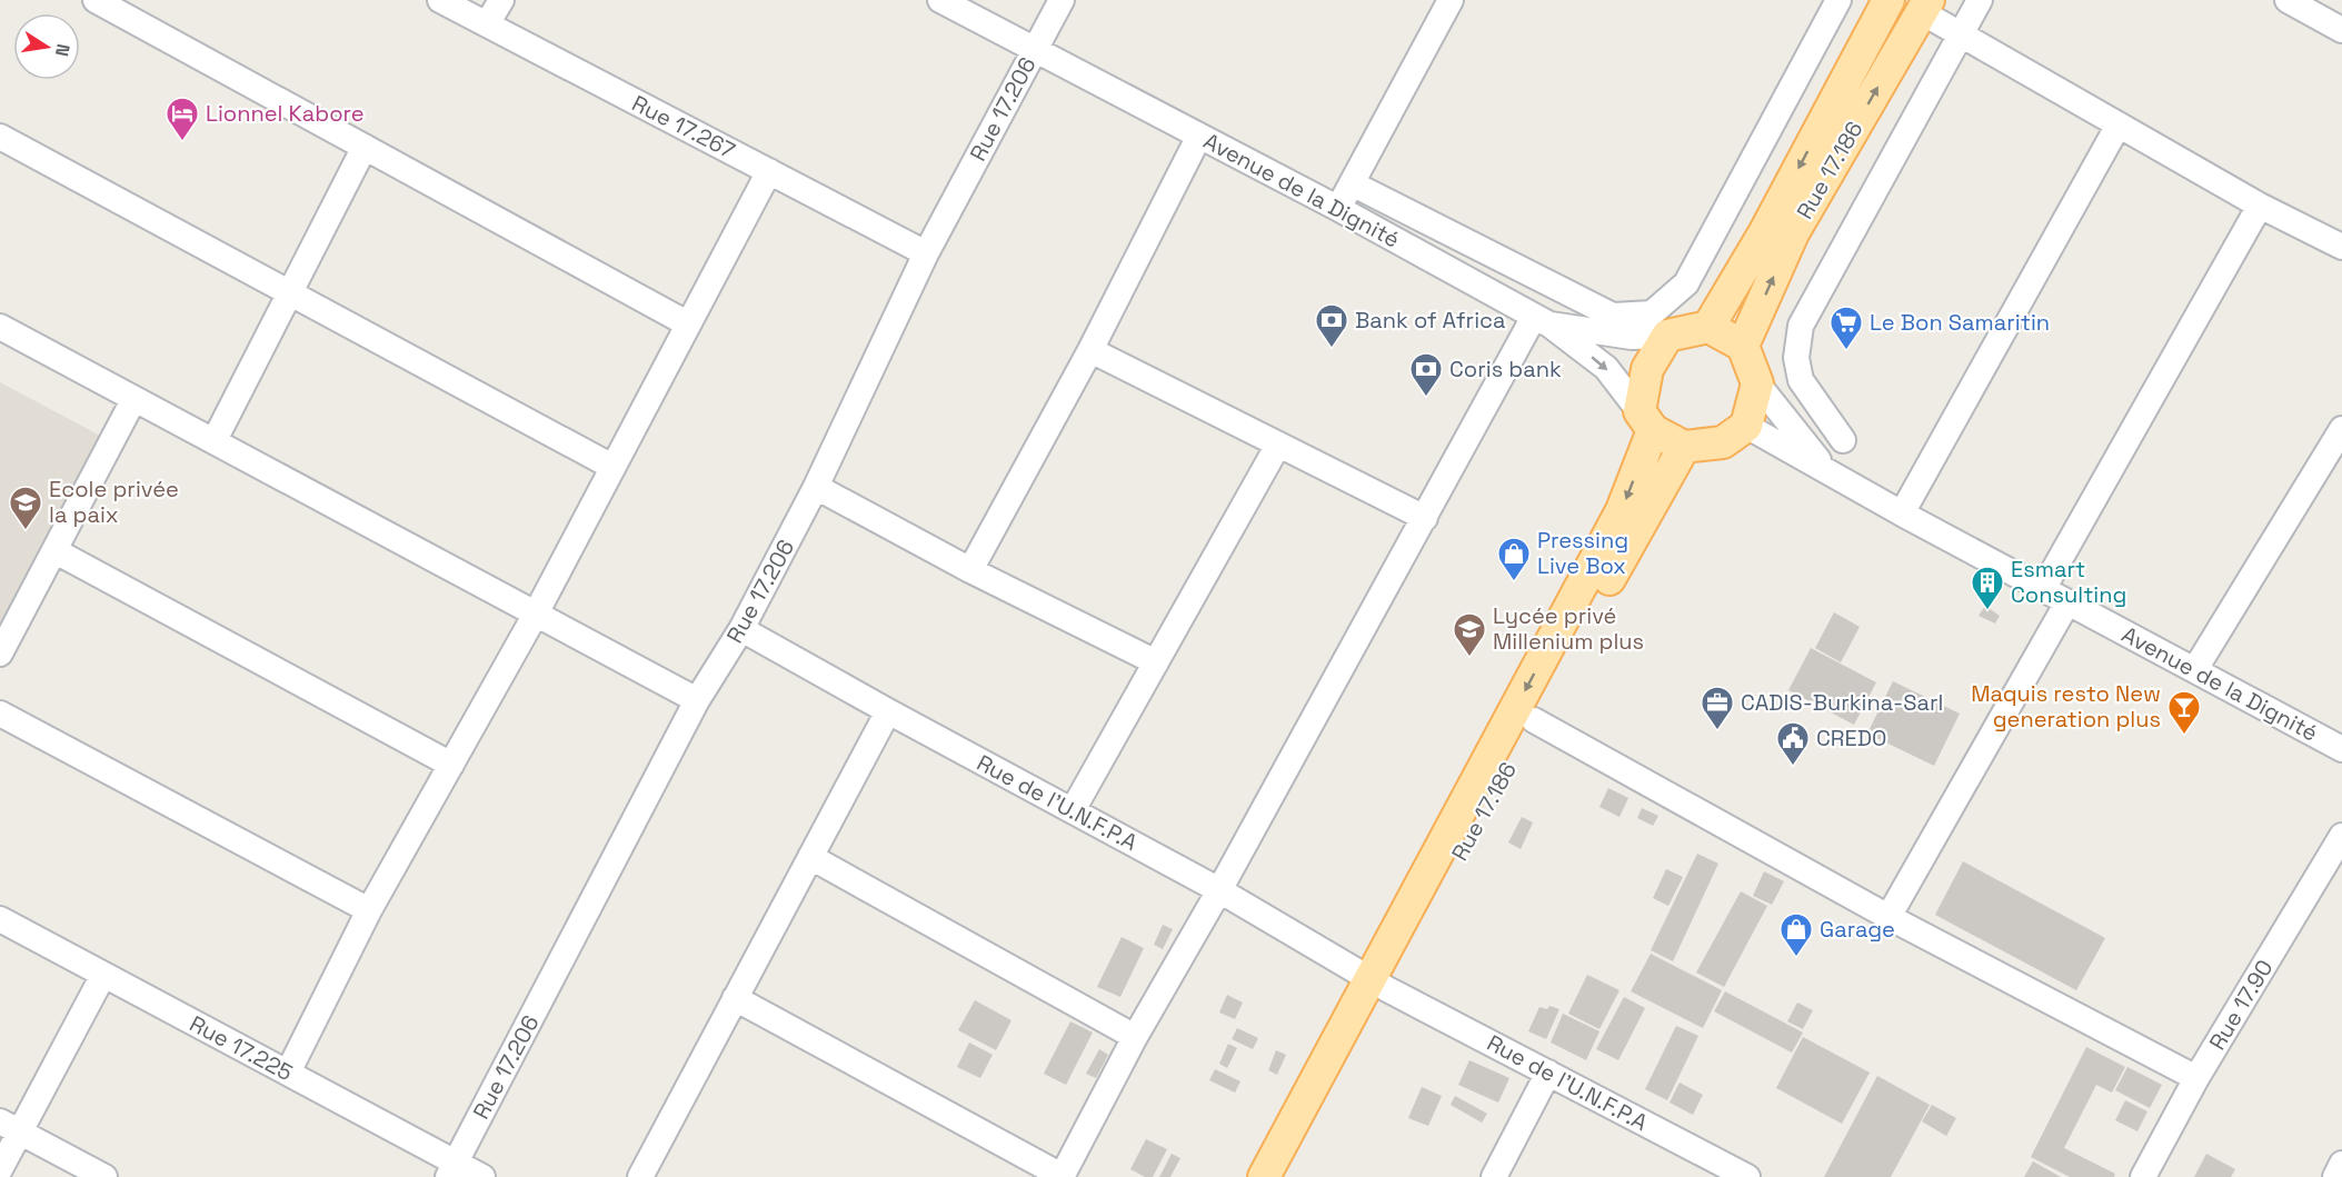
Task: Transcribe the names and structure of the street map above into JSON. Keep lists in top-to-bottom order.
{
  "streets": {
    "main road": ["Rue 17.186"],
    "street": [
      "Rue 17.206",
      "Rue 17.267",
      "Avenue de la Dignité",
      "Rue de l'U.N.F.P.A",
      "Rue 17.90",
      "Rue 17.225"
    ]
  },
  "crossings": [
    ["Rue 17.206", "Rue 17.267"],
    ["Rue 17.206", "Avenue de la Dignité"],
    ["Rue 17.206", "Rue de l'U.N.F.P.A"],
    ["Rue 17.206", "Rue 17.225"],
    ["Rue 17.186", "Avenue de la Dignité"],
    ["Rue 17.186", "Rue de l'U.N.F.P.A"]
  ],
  "places": {
    "hotel": ["Lionnel Kabore"],
    "bank": ["Bank of Africa", "Coris bank"],
    "supermarket": ["Le Bon Samaritin"],
    "school or university": ["Ecole privée la paix", "Lycée privé Millenium plus"],
    "shop": ["Pressing Live Box", "Garage"],
    "building": ["Esmart Consulting"],
    "office": ["CADIS-Burkina-Sarl"],
    "bar": ["Maquis resto New generation plus"],
    "public building": ["CREDO"]
  },
  "north": "right"
}
